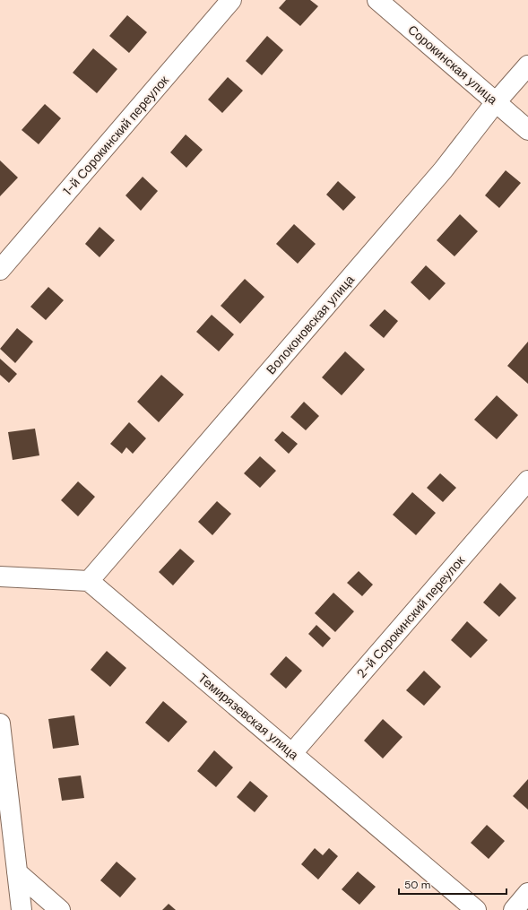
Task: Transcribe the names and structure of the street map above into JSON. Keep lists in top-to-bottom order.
{
  "streets": {
    "street": [
      "Сорокинская улица",
      "1-й Сорокинский переулок",
      "Волоконовская улица",
      "2-й Сорокинский переулок",
      "Темирязевская улица"
    ]
  },
  "crossings": [
    ["Сорокинская улица", "Волоконовская улица"],
    ["Волоконовская улица", "Темирязевская улица"],
    ["2-й Сорокинский переулок", "Темирязевская улица"]
  ],
  "scale_bar": "50 m"
}
